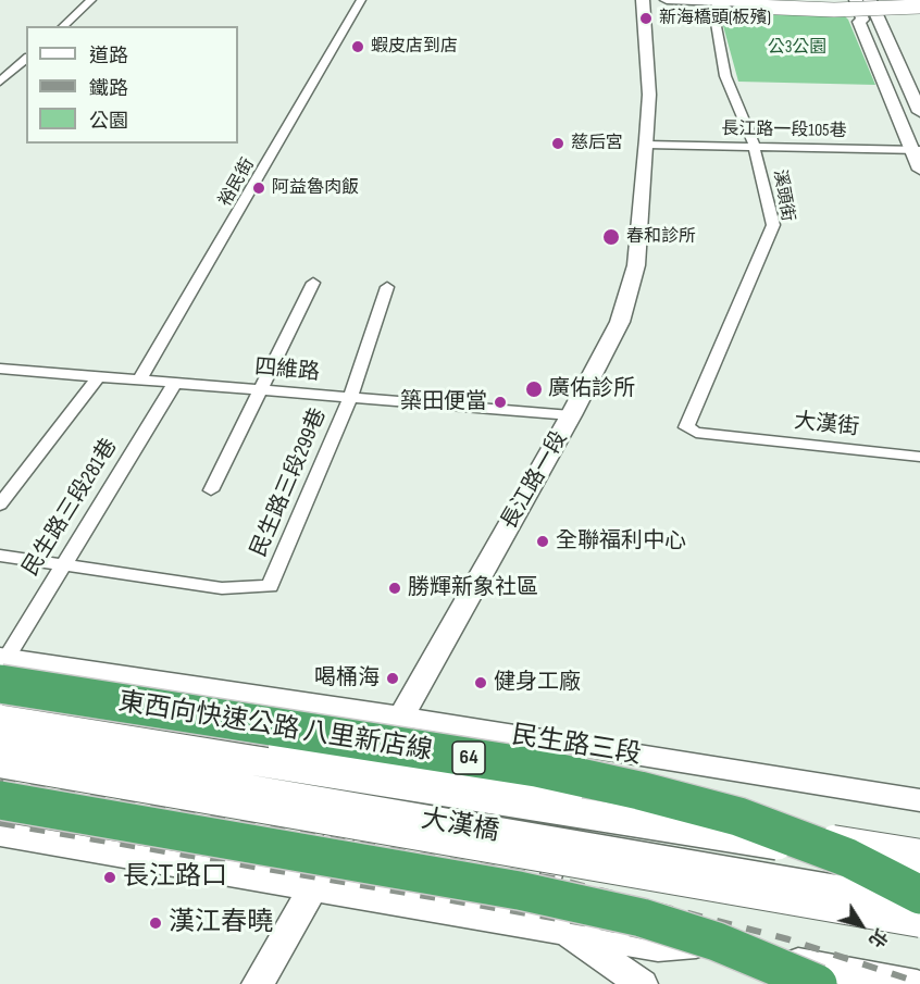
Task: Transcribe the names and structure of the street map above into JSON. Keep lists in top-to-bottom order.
{
  "streets": {
    "highway": ["東西向快速公路 八里新店線", "64"],
    "street": [
      "長江路一段105巷",
      "裕民街",
      "溪頭街",
      "四維路",
      "大漢街",
      "長江路一段",
      "民生路三段299巷",
      "民生路三段281巷",
      "民生路三段",
      "大漢橋"
    ]
  },
  "crossings": [
    ["長江路一段105巷", "溪頭街"],
    ["長江路一段105巷", "長江路一段"],
    ["裕民街", "四維路"],
    ["溪頭街", "大漢街"],
    ["四維路", "長江路一段"],
    ["四維路", "民生路三段299巷"],
    ["四維路", "民生路三段281巷"],
    ["長江路一段", "民生路三段"],
    ["民生路三段299巷", "民生路三段281巷"],
    ["民生路三段281巷", "東西向快速公路 八里新店線"],
    ["民生路三段281巷", "民生路三段"],
    ["東西向快速公路 八里新店線", "民生路三段"]
  ],
  "parks": ["公3公園"],
  "places": [
    "新海橋頭(板殯)",
    "蝦皮店到店",
    "慈后宮",
    "阿益魯肉飯",
    "春和診所",
    "廣佑診所",
    "築田便當",
    "全聯福利中心",
    "勝輝新象社區",
    "喝桶海",
    "健身工廠",
    "長江路口",
    "漢江春曉"
  ],
  "legend": ["道路", "鐵路", "公園"],
  "north": "bottom right"
}
